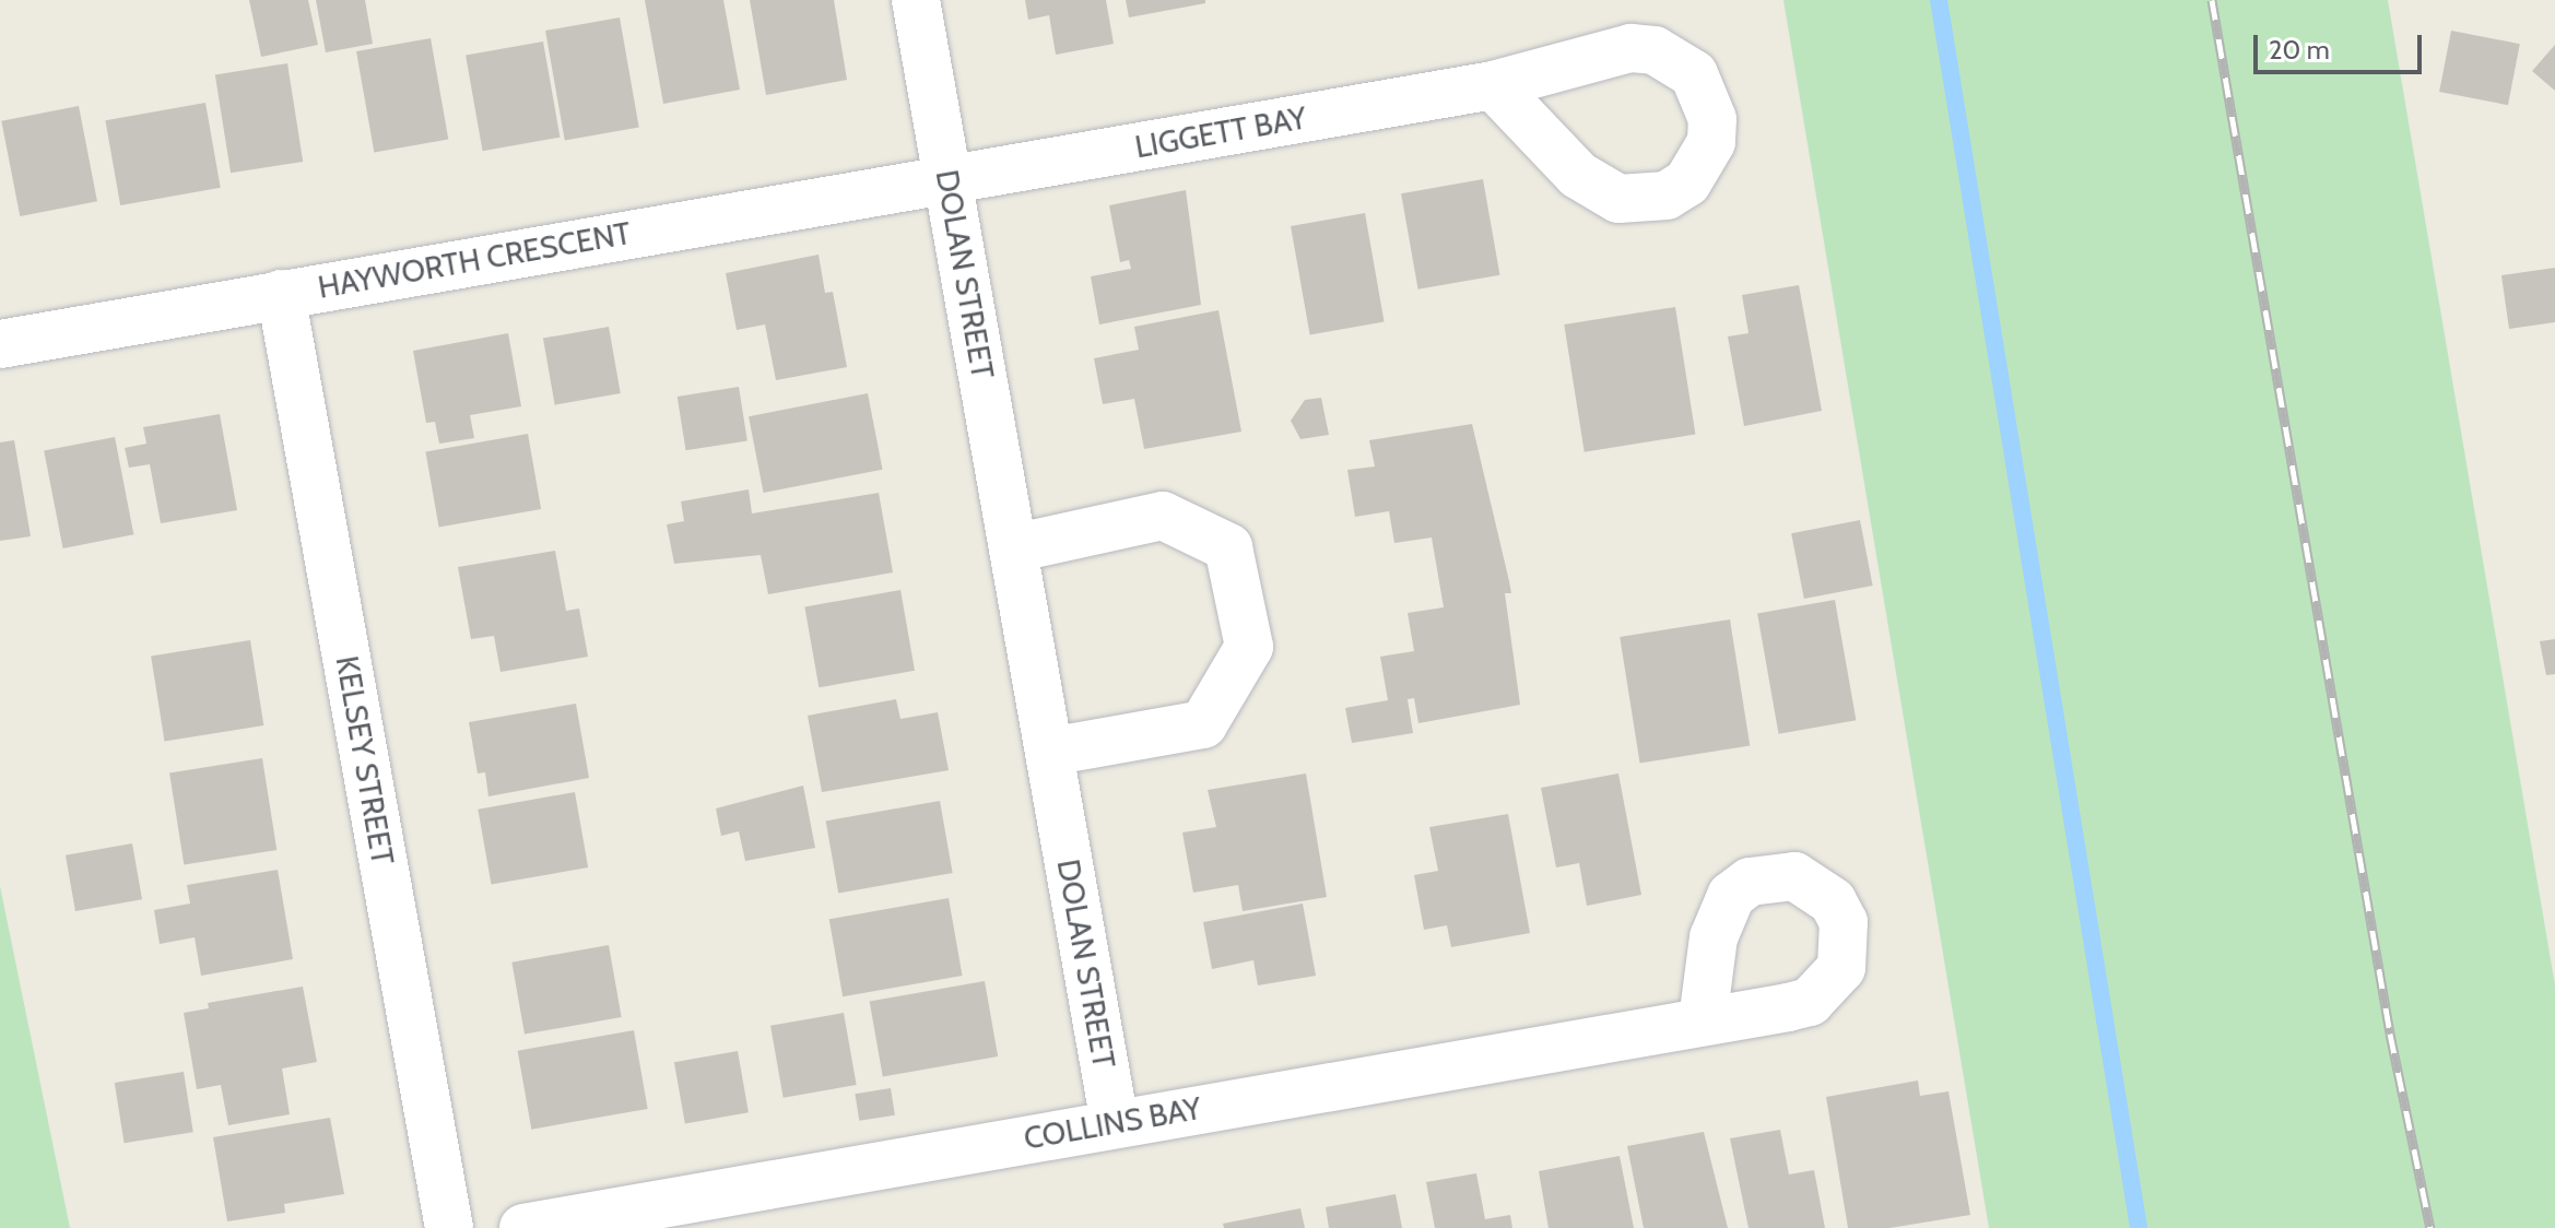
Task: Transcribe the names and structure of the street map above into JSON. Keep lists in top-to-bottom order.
{
  "streets": {
    "street": [
      "LIGGETT BAY",
      "HAYWORTH CRESCENT",
      "DOLAN STREET",
      "KELSEY STREET",
      "COLLINS BAY"
    ]
  },
  "crossings": [
    ["LIGGETT BAY", "HAYWORTH CRESCENT"],
    ["LIGGETT BAY", "DOLAN STREET"],
    ["HAYWORTH CRESCENT", "DOLAN STREET"],
    ["HAYWORTH CRESCENT", "KELSEY STREET"],
    ["DOLAN STREET", "COLLINS BAY"]
  ],
  "scale_bar": "20 m"
}
